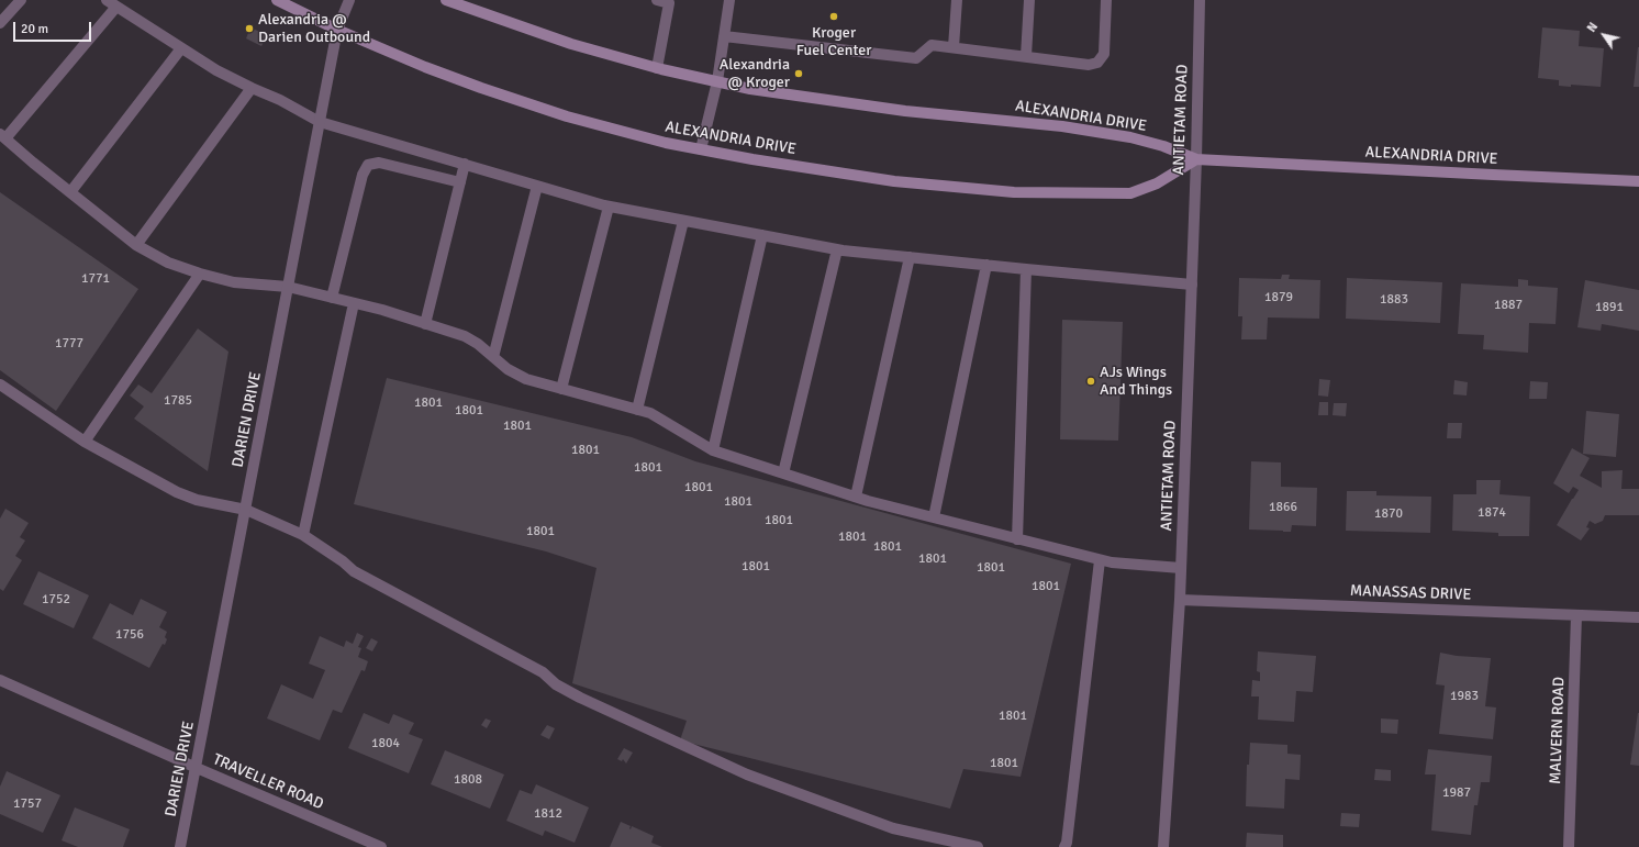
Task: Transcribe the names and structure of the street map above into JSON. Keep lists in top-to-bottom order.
{
  "streets": {
    "main road": ["ALEXANDRIA DRIVE"],
    "street": [
      "ANTIETAM ROAD",
      "DARIEN DRIVE",
      "MANASSAS DRIVE",
      "MALVERN ROAD",
      "TRAVELLER ROAD"
    ]
  },
  "crossings": [
    ["ALEXANDRIA DRIVE", "ANTIETAM ROAD"],
    ["ALEXANDRIA DRIVE", "DARIEN DRIVE"],
    ["ANTIETAM ROAD", "MANASSAS DRIVE"],
    ["DARIEN DRIVE", "TRAVELLER ROAD"],
    ["MANASSAS DRIVE", "MALVERN ROAD"]
  ],
  "places": [
    "Kroger Fuel Center",
    "Alexandria @ Darien Outbound",
    "Alexandria @ Kroger",
    "AJs Wings And Things"
  ],
  "house_numbers": [
    "1771",
    "1879",
    "1883",
    "1887",
    "1891",
    "1777",
    "1785",
    "1801",
    "1801",
    "1801",
    "1801",
    "1801",
    "1801",
    "1801",
    "1866",
    "1874",
    "1870",
    "1801",
    "1801",
    "1801",
    "1801",
    "1801",
    "1801",
    "1801",
    "1801",
    "1752",
    "1756",
    "1983",
    "1801",
    "1804",
    "1801",
    "1808",
    "1987",
    "1757",
    "1812"
  ],
  "scale_bar": "20 m",
  "north": "top left"
}
